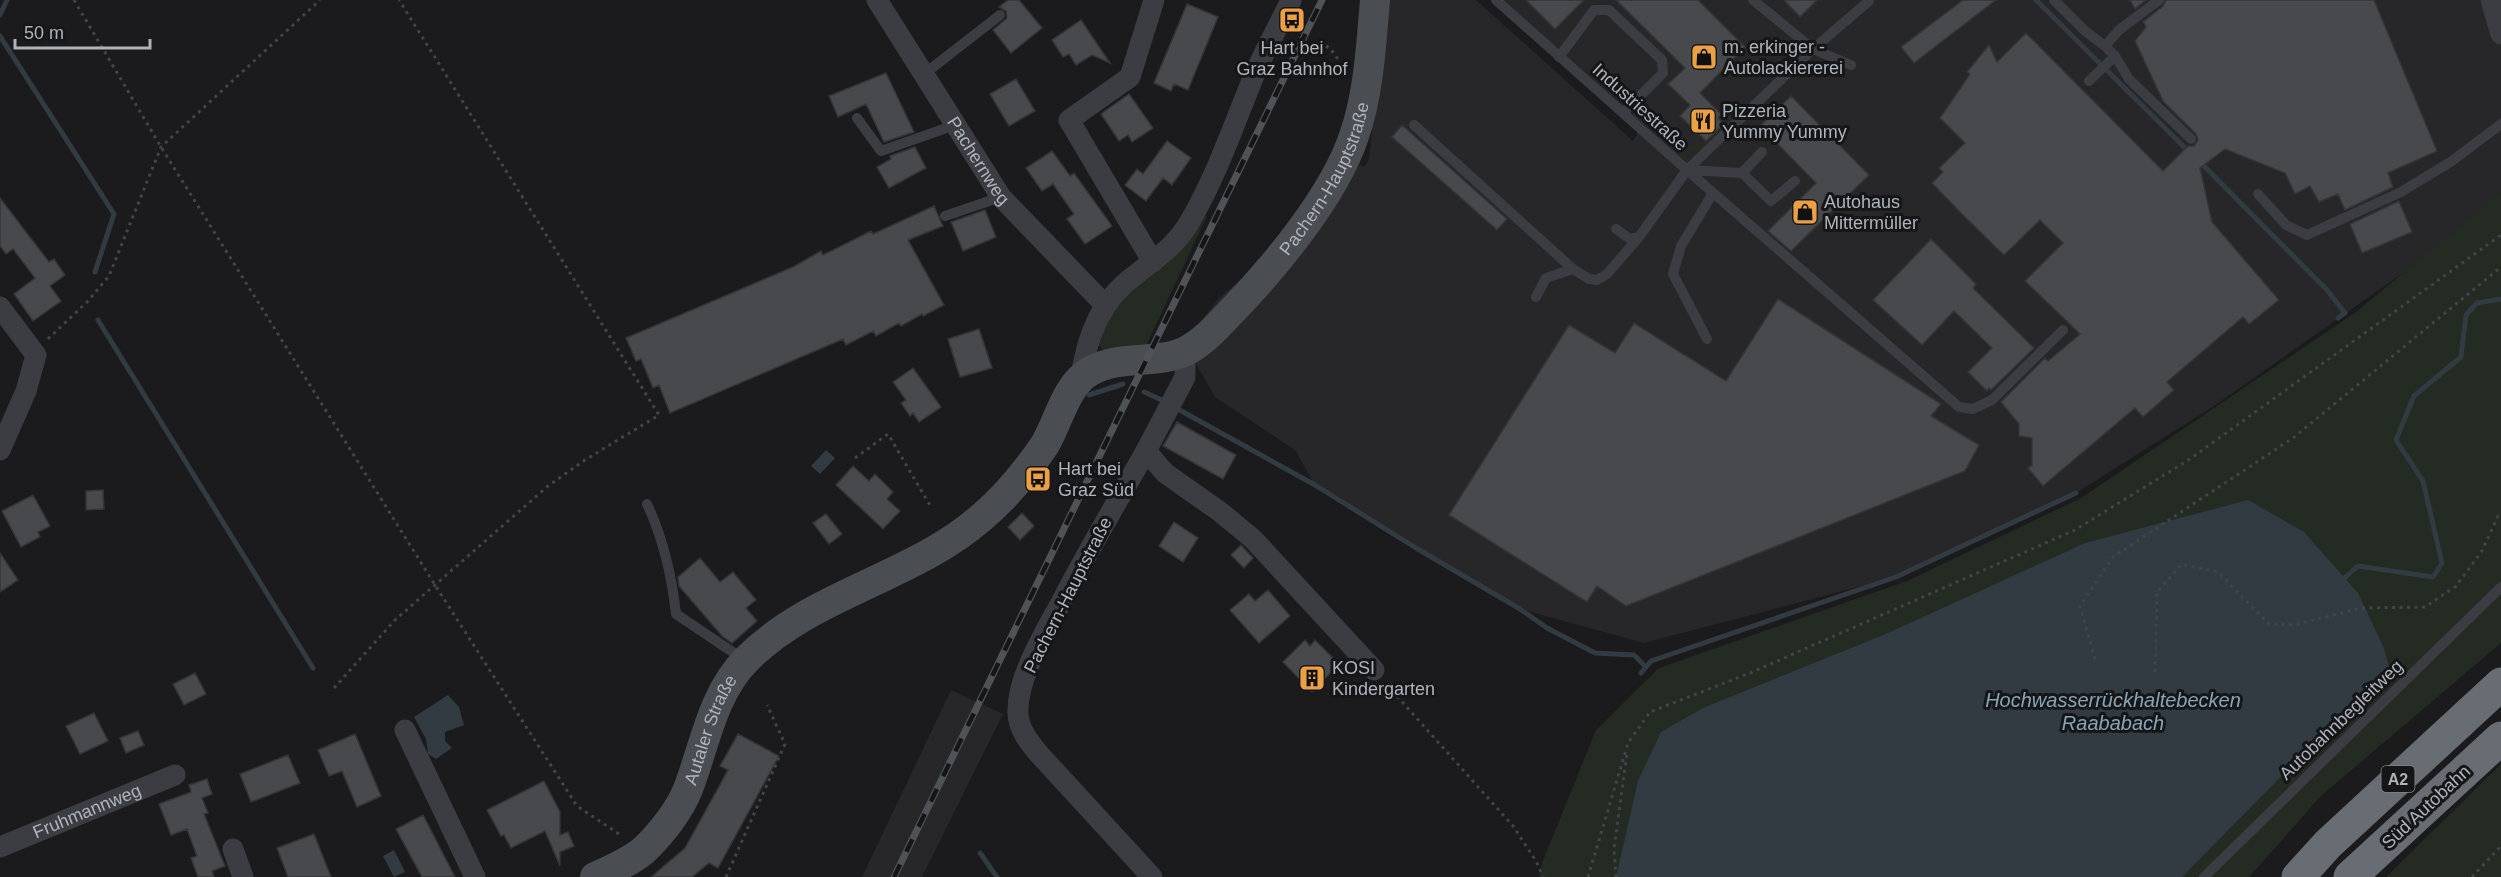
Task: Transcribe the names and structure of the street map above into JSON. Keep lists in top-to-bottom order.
{
  "streets": {
    "highway": ["A2", "Süd Autobahn"],
    "main road": ["Pachern-Hauptstraße", "Autaler Straße"],
    "street": ["Pachernweg", "Fruhmannweg"],
    "lane": ["Industriestraße", "Autobahnbegleitweg"]
  },
  "crossings": [
    ["Pachern-Hauptstraße", "Autaler Straße"]
  ],
  "water": ["Hochwasserrückhaltebecken Raababach"],
  "places": {
    "bus stop": ["Hart bei Graz Bahnhof", "Hart bei Graz Süd"],
    "shop": ["m. erkinger - Autolackiererei", "Autohaus Mittermüller"],
    "restaurant": ["Pizzeria Yummy Yummy"],
    "building": ["KOSI Kindergarten"]
  },
  "scale_bar": "50 m"
}
